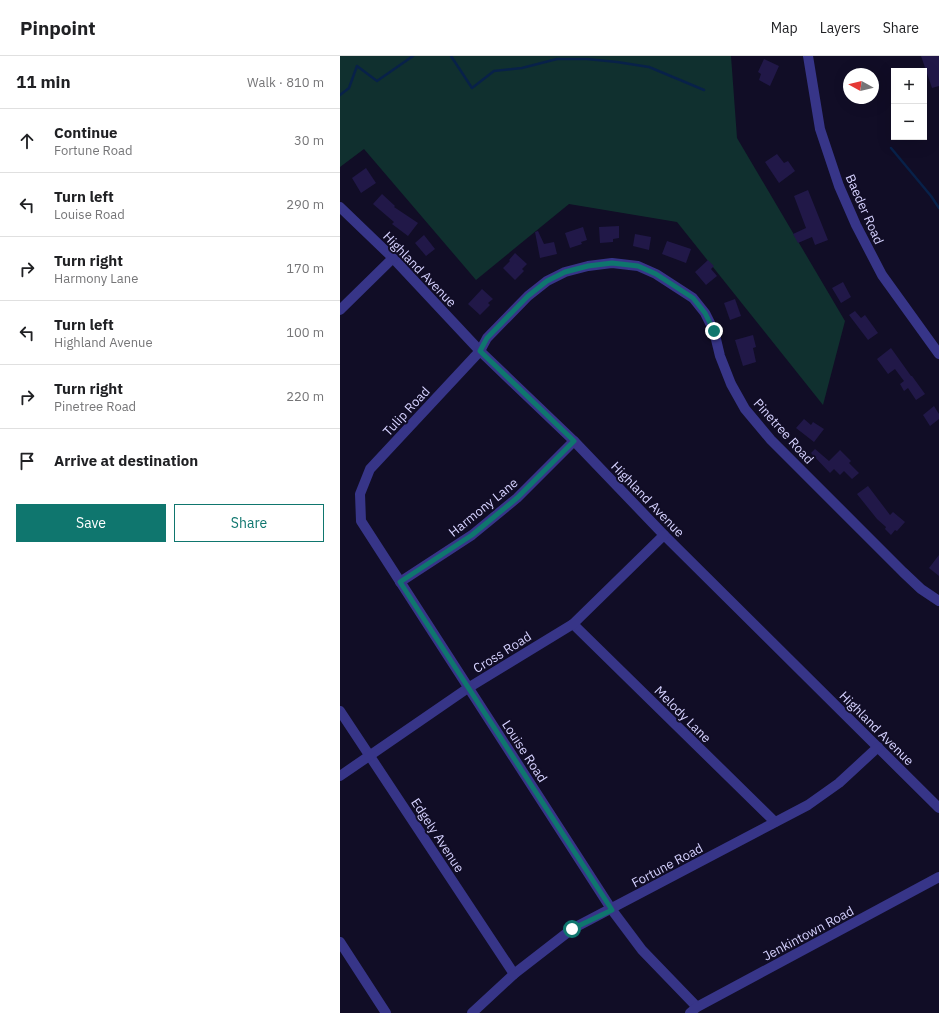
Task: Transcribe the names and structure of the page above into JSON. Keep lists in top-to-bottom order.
{
  "streets": {
    "street": [
      "Baeder Road",
      "Highland Avenue",
      "Tulip Road",
      "Pinetree Road",
      "Harmony Lane",
      "Cross Road",
      "Melody Lane",
      "Louise Road",
      "Edgely Avenue",
      "Fortune Road",
      "Jenkintown Road"
    ]
  },
  "crossings": [
    ["Highland Avenue", "Tulip Road"],
    ["Highland Avenue", "Pinetree Road"],
    ["Highland Avenue", "Harmony Lane"],
    ["Highland Avenue", "Cross Road"],
    ["Highland Avenue", "Fortune Road"],
    ["Tulip Road", "Pinetree Road"],
    ["Tulip Road", "Louise Road"],
    ["Harmony Lane", "Louise Road"],
    ["Cross Road", "Melody Lane"],
    ["Cross Road", "Louise Road"],
    ["Cross Road", "Edgely Avenue"],
    ["Melody Lane", "Fortune Road"],
    ["Louise Road", "Fortune Road"],
    ["Louise Road", "Jenkintown Road"],
    ["Edgely Avenue", "Fortune Road"]
  ],
  "north": "left",
  "page": {
    "header": "Pinpoint",
    "nav": ["Map", "Layers", "Share"],
    "heading": ["11 min", "Walk · 810 m"],
    "map_buttons": ["+", "−"],
    "list": [
      ["Continue", "Fortune Road", "30 m"],
      ["Turn left", "Louise Road", "290 m"],
      ["Turn right", "Harmony Lane", "170 m"],
      ["Turn left", "Highland Avenue", "100 m"],
      ["Turn right", "Pinetree Road", "220 m"],
      "Arrive at destination"
    ],
    "buttons": ["Save", "Share"]
  }
}
